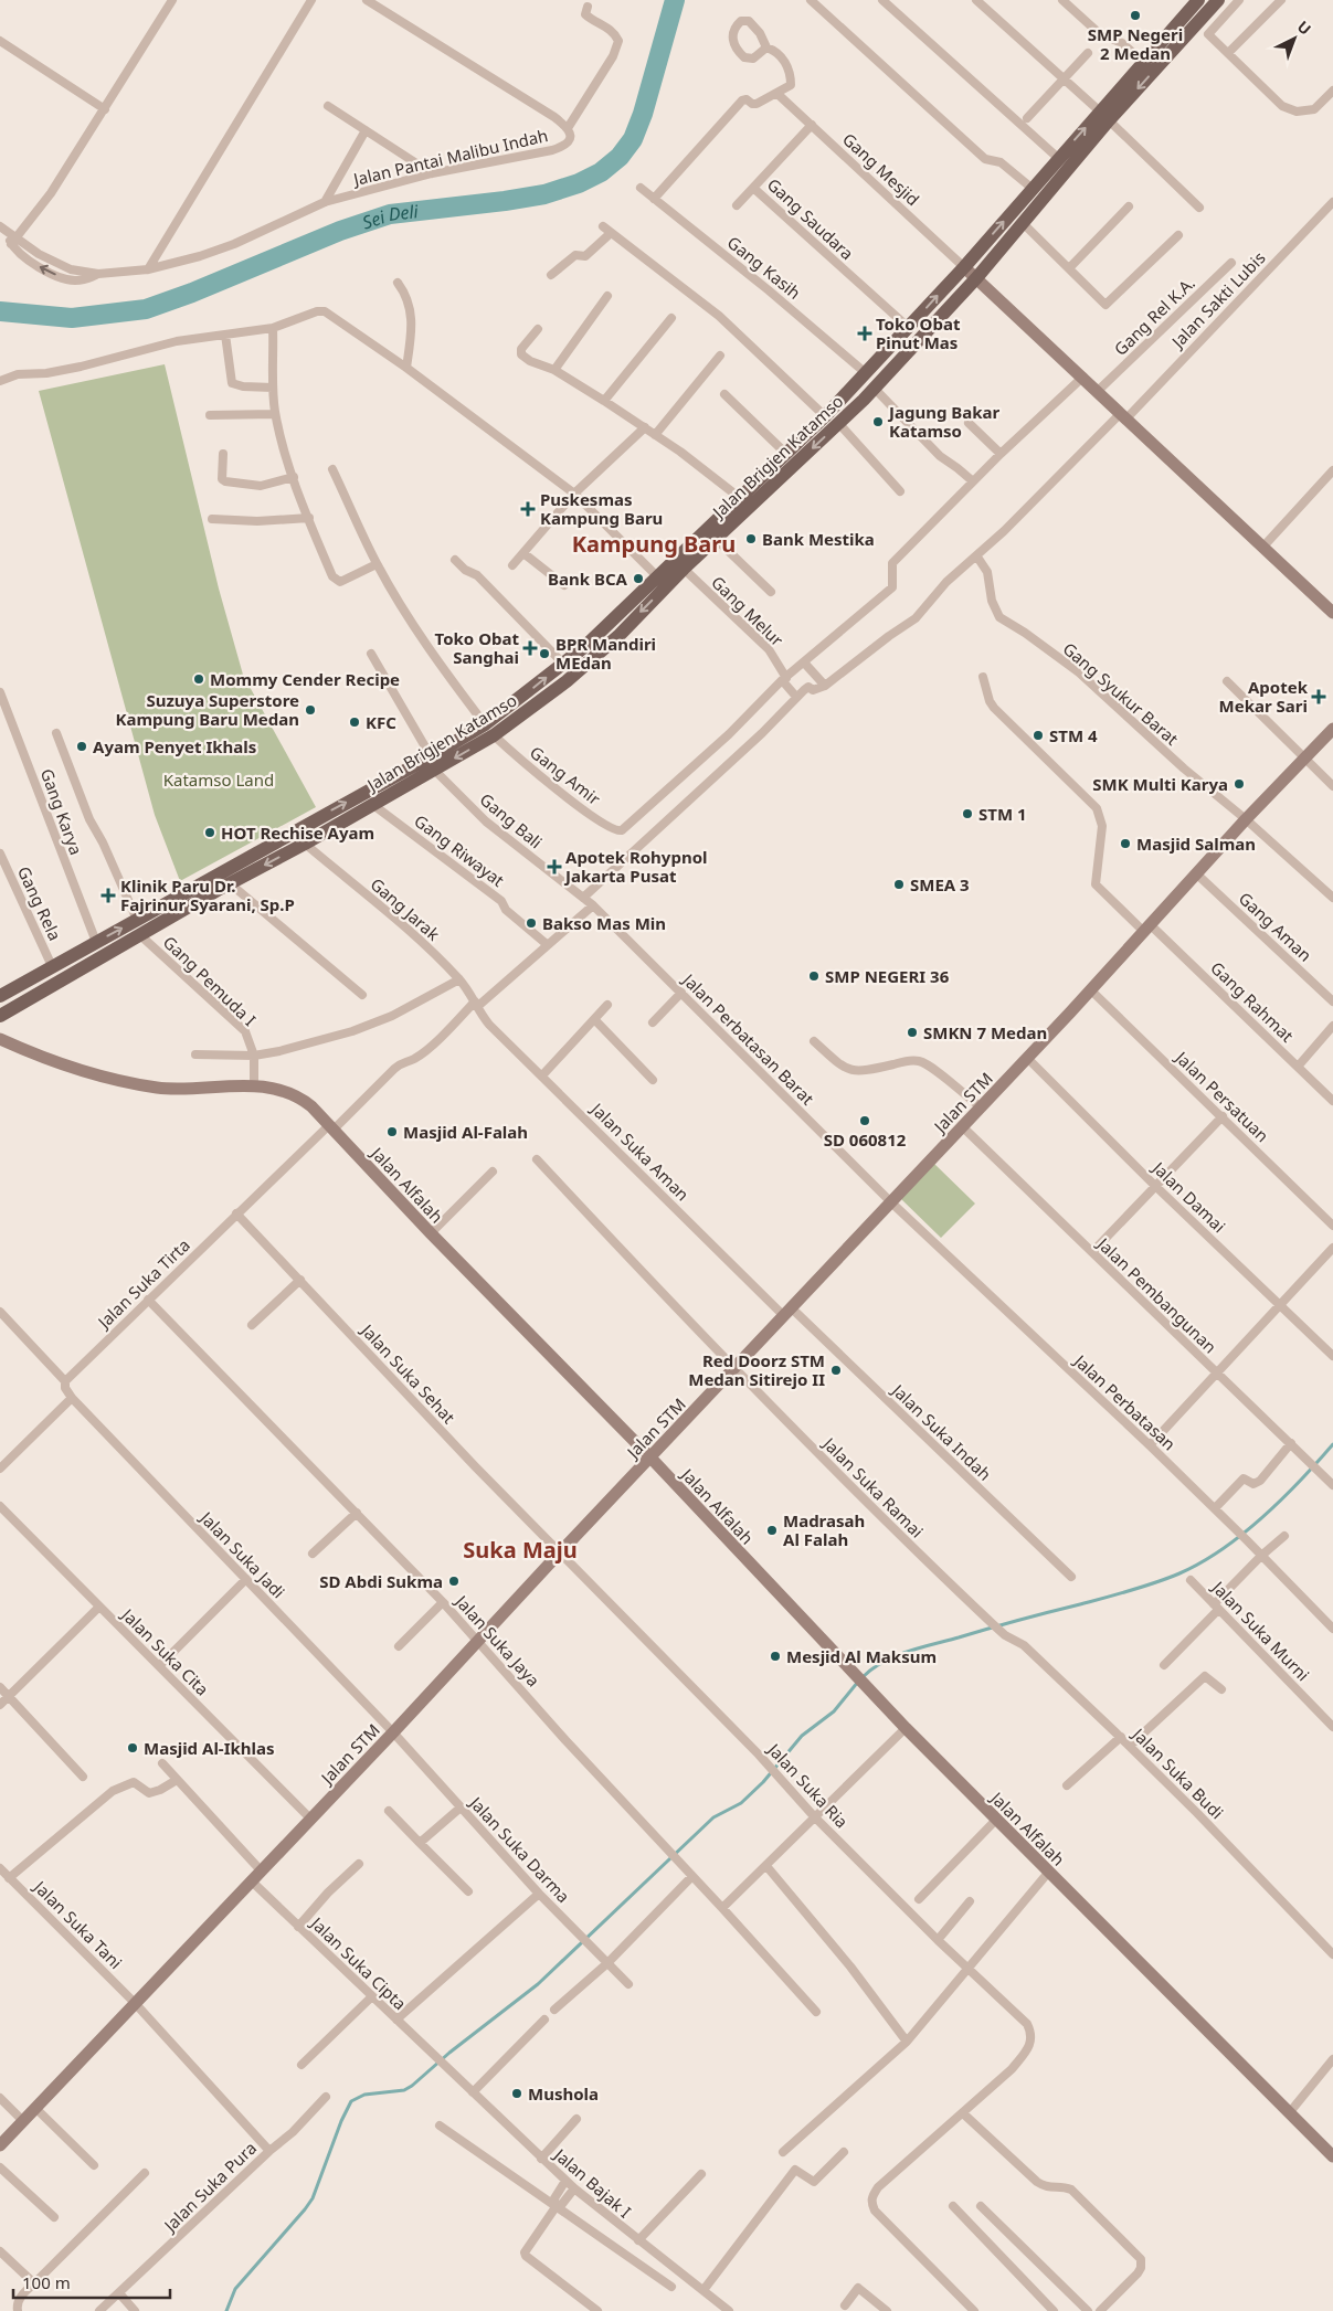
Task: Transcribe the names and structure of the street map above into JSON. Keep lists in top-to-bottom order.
{
  "streets": {
    "main road": ["Jalan Brigjen Katamso"],
    "street": [
      "Jalan Pantai Malibu Indah",
      "Gang Mesjid",
      "Gang Saudara",
      "Gang Kasih",
      "Jalan Sakti Lubis",
      "Gang Rel K.A.",
      "Gang Melur",
      "Gang Syukur Barat",
      "Gang Amir",
      "Gang Karya",
      "Gang Bali",
      "Gang Riwayat",
      "Gang Rela",
      "Gang Jarak",
      "Gang Aman",
      "Gang Pemuda I",
      "Gang Rahmat",
      "Jalan Perbatasan Barat",
      "Jalan Persatuan",
      "Jalan STM",
      "Jalan Suka Aman",
      "Jalan Alfalah",
      "Jalan Damai",
      "Jalan Suka Tirta",
      "Jalan Pembangunan",
      "Jalan Suka Sehat",
      "Jalan Perbatasan",
      "Jalan Suka Indah",
      "Jalan Suka Ramai",
      "Jalan Suka Jadi",
      "Jalan Suka Murni",
      "Jalan Suka Jaya",
      "Jalan Suka Cita",
      "Jalan Suka Budi",
      "Jalan Suka Ria",
      "Jalan Suka Darma",
      "Jalan Suka Tani",
      "Jalan Suka Cipta",
      "Jalan Bajak I",
      "Jalan Suka Pura"
    ]
  },
  "crossings": [
    ["Gang Mesjid", "Gang Saudara"],
    ["Gang Mesjid", "Jalan Brigjen Katamso"],
    ["Gang Saudara", "Jalan Brigjen Katamso"],
    ["Gang Kasih", "Jalan Brigjen Katamso"],
    ["Jalan Sakti Lubis", "Gang Syukur Barat"],
    ["Jalan Brigjen Katamso", "Gang Melur"],
    ["Jalan Brigjen Katamso", "Gang Amir"],
    ["Jalan Brigjen Katamso", "Gang Karya"],
    ["Jalan Brigjen Katamso", "Gang Bali"],
    ["Jalan Brigjen Katamso", "Gang Riwayat"],
    ["Jalan Brigjen Katamso", "Gang Rela"],
    ["Jalan Brigjen Katamso", "Gang Jarak"],
    ["Jalan Brigjen Katamso", "Gang Pemuda I"],
    ["Gang Melur", "Gang Amir"],
    ["Gang Syukur Barat", "Jalan STM"],
    ["Gang Bali", "Jalan Perbatasan Barat"],
    ["Gang Riwayat", "Jalan Suka Tirta"],
    ["Gang Jarak", "Jalan Suka Aman"],
    ["Gang Jarak", "Jalan Suka Tirta"],
    ["Gang Aman", "Jalan STM"],
    ["Gang Pemuda I", "Jalan Alfalah"],
    ["Gang Rahmat", "Jalan STM"],
    ["Jalan Perbatasan Barat", "Jalan STM"],
    ["Jalan Perbatasan Barat", "Jalan Suka Tirta"],
    ["Jalan Perbatasan Barat", "Jalan Perbatasan"],
    ["Jalan Persatuan", "Jalan STM"],
    ["Jalan STM", "Jalan Suka Aman"],
    ["Jalan STM", "Jalan Alfalah"],
    ["Jalan STM", "Jalan Damai"],
    ["Jalan STM", "Jalan Pembangunan"],
    ["Jalan STM", "Jalan Suka Sehat"],
    ["Jalan STM", "Jalan Perbatasan"],
    ["Jalan STM", "Jalan Suka Indah"],
    ["Jalan STM", "Jalan Suka Ramai"],
    ["Jalan STM", "Jalan Suka Jadi"],
    ["Jalan STM", "Jalan Suka Jaya"],
    ["Jalan STM", "Jalan Suka Cita"],
    ["Jalan STM", "Jalan Suka Ria"],
    ["Jalan STM", "Jalan Suka Darma"],
    ["Jalan STM", "Jalan Suka Tani"],
    ["Jalan STM", "Jalan Suka Cipta"],
    ["Jalan STM", "Jalan Suka Pura"],
    ["Jalan Suka Aman", "Jalan Suka Tirta"],
    ["Jalan Suka Aman", "Jalan Suka Indah"],
    ["Jalan Alfalah", "Jalan Suka Tirta"],
    ["Jalan Suka Tirta", "Jalan Suka Sehat"],
    ["Jalan Suka Tirta", "Jalan Suka Jaya"],
    ["Jalan Suka Sehat", "Jalan Suka Ria"],
    ["Jalan Suka Ramai", "Jalan Suka Budi"],
    ["Jalan Suka Jadi", "Jalan Suka Darma"],
    ["Jalan Suka Tani", "Jalan Suka Pura"],
    ["Jalan Suka Cipta", "Jalan Bajak I"]
  ],
  "districts": ["Kampung Baru", "Suka Maju"],
  "water": ["Sei Deli"],
  "parks": ["Katamso Land"],
  "places": {
    "other": [
      "SMP Negeri 2 Medan",
      "Jagung Bakar Katamso",
      "Bank Mestika",
      "Bank BCA",
      "BPR Mandiri MEdan",
      "Mommy Cender Recipe",
      "Suzuya Superstore Kampung Baru Medan",
      "KFC",
      "STM 4",
      "Ayam Penyet Ikhals",
      "SMK Multi Karya",
      "STM 1",
      "HOT Rechise Ayam",
      "Masjid Salman",
      "SMEA 3",
      "Bakso Mas Min",
      "SMP NEGERI 36",
      "SMKN 7 Medan",
      "SD 060812",
      "Masjid Al-Falah",
      "Red Doorz STM Medan Sitirejo II",
      "Madrasah Al Falah",
      "SD Abdi Sukma",
      "Mesjid Al Maksum",
      "Masjid Al-Ikhlas",
      "Mushola"
    ],
    "health": [
      "Toko Obat Pinut Mas",
      "Puskesmas Kampung Baru",
      "Toko Obat Sanghai",
      "Apotek Mekar Sari",
      "Apotek Rohypnol Jakarta Pusat",
      "Klinik Paru Dr. Fajrinur Syarani, Sp.P"
    ]
  },
  "scale_bar": "100 m",
  "north": "top right"
}
